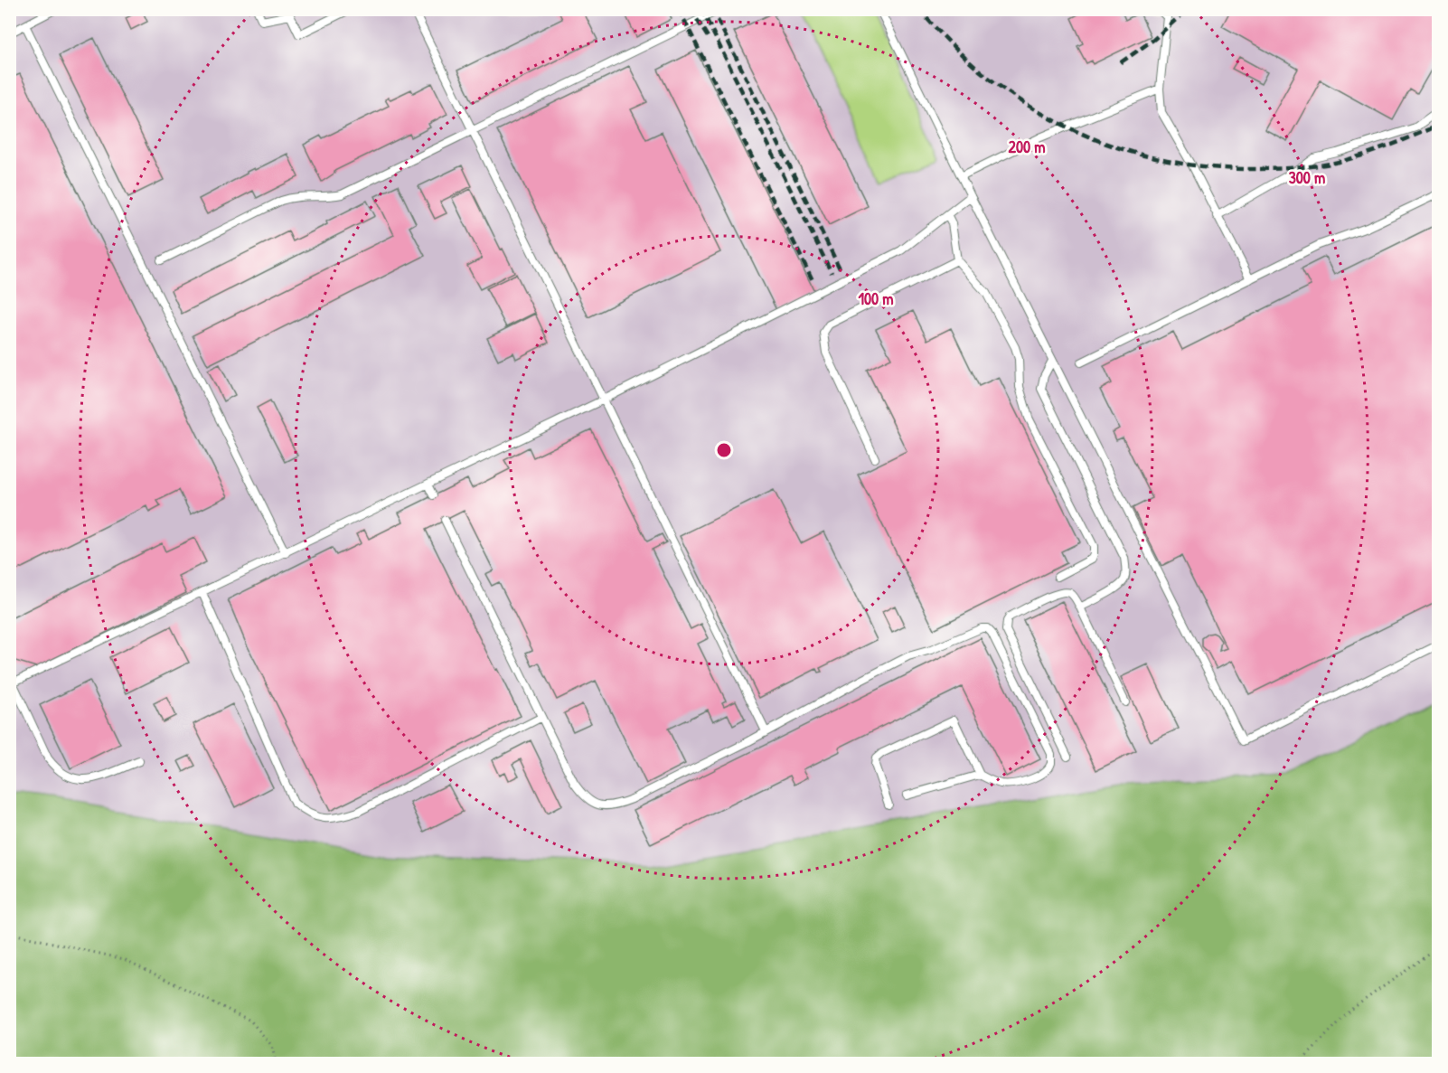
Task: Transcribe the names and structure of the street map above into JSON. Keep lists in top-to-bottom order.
{
  "rings": ["200 m", "300 m", "100 m"]
}
